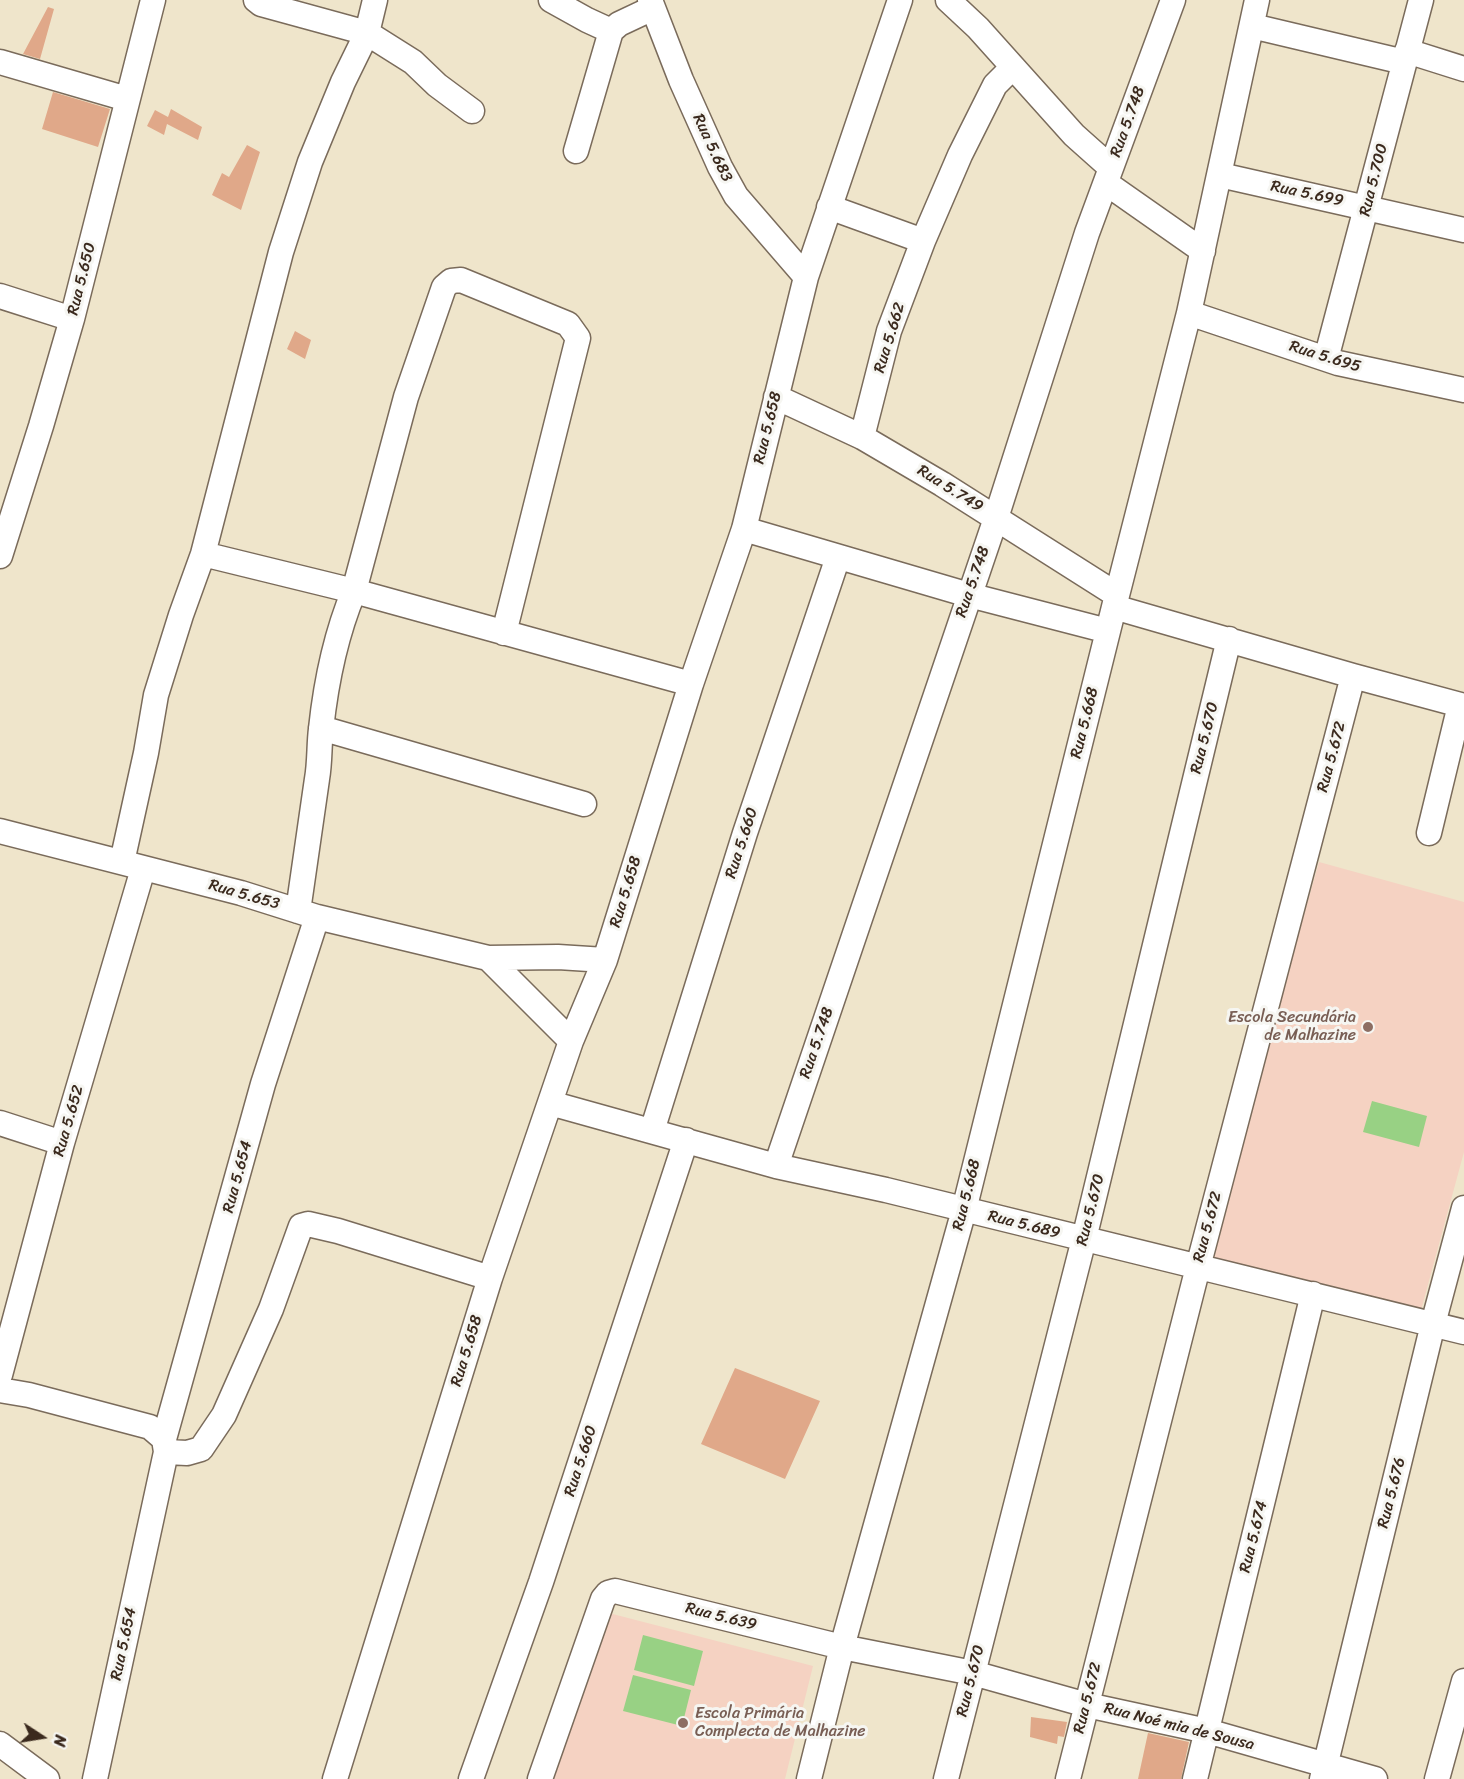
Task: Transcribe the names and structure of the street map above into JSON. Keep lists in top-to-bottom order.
{
  "streets": {
    "street": [
      "Rua 5.748",
      "Rua 5.683",
      "Rua 5.700",
      "Rua 5.699",
      "Rua 5.650",
      "Rua 5.662",
      "Rua 5.695",
      "Rua 5.658",
      "Rua 5.749",
      "Rua 5.668",
      "Rua 5.670",
      "Rua 5.672",
      "Rua 5.660",
      "Rua 5.653",
      "Rua 5.652",
      "Rua 5.654",
      "Rua 5.689",
      "Rua 5.676",
      "Rua 5.674",
      "Rua 5.639",
      "Rua Noé mia de Sousa"
    ]
  },
  "crossings": [
    ["Rua 5.748", "Rua 5.749"],
    ["Rua 5.748", "Rua 5.689"],
    ["Rua 5.683", "Rua 5.658"],
    ["Rua 5.700", "Rua 5.699"],
    ["Rua 5.700", "Rua 5.695"],
    ["Rua 5.662", "Rua 5.749"],
    ["Rua 5.658", "Rua 5.749"],
    ["Rua 5.658", "Rua 5.653"],
    ["Rua 5.658", "Rua 5.689"],
    ["Rua 5.749", "Rua 5.668"],
    ["Rua 5.749", "Rua 5.670"],
    ["Rua 5.749", "Rua 5.672"],
    ["Rua 5.668", "Rua 5.689"],
    ["Rua 5.668", "Rua 5.639"],
    ["Rua 5.668", "Rua Noé mia de Sousa"],
    ["Rua 5.670", "Rua 5.689"],
    ["Rua 5.670", "Rua Noé mia de Sousa"],
    ["Rua 5.672", "Rua 5.689"],
    ["Rua 5.672", "Rua Noé mia de Sousa"],
    ["Rua 5.660", "Rua 5.689"],
    ["Rua 5.653", "Rua 5.652"],
    ["Rua 5.653", "Rua 5.654"],
    ["Rua 5.689", "Rua 5.676"],
    ["Rua 5.689", "Rua 5.674"],
    ["Rua 5.676", "Rua Noé mia de Sousa"],
    ["Rua 5.674", "Rua Noé mia de Sousa"],
    ["Rua 5.639", "Rua Noé mia de Sousa"]
  ],
  "places": ["Escola Secundária de Malhazine", "Escola Primária Complecta de Malhazine"],
  "north": "right"
}
